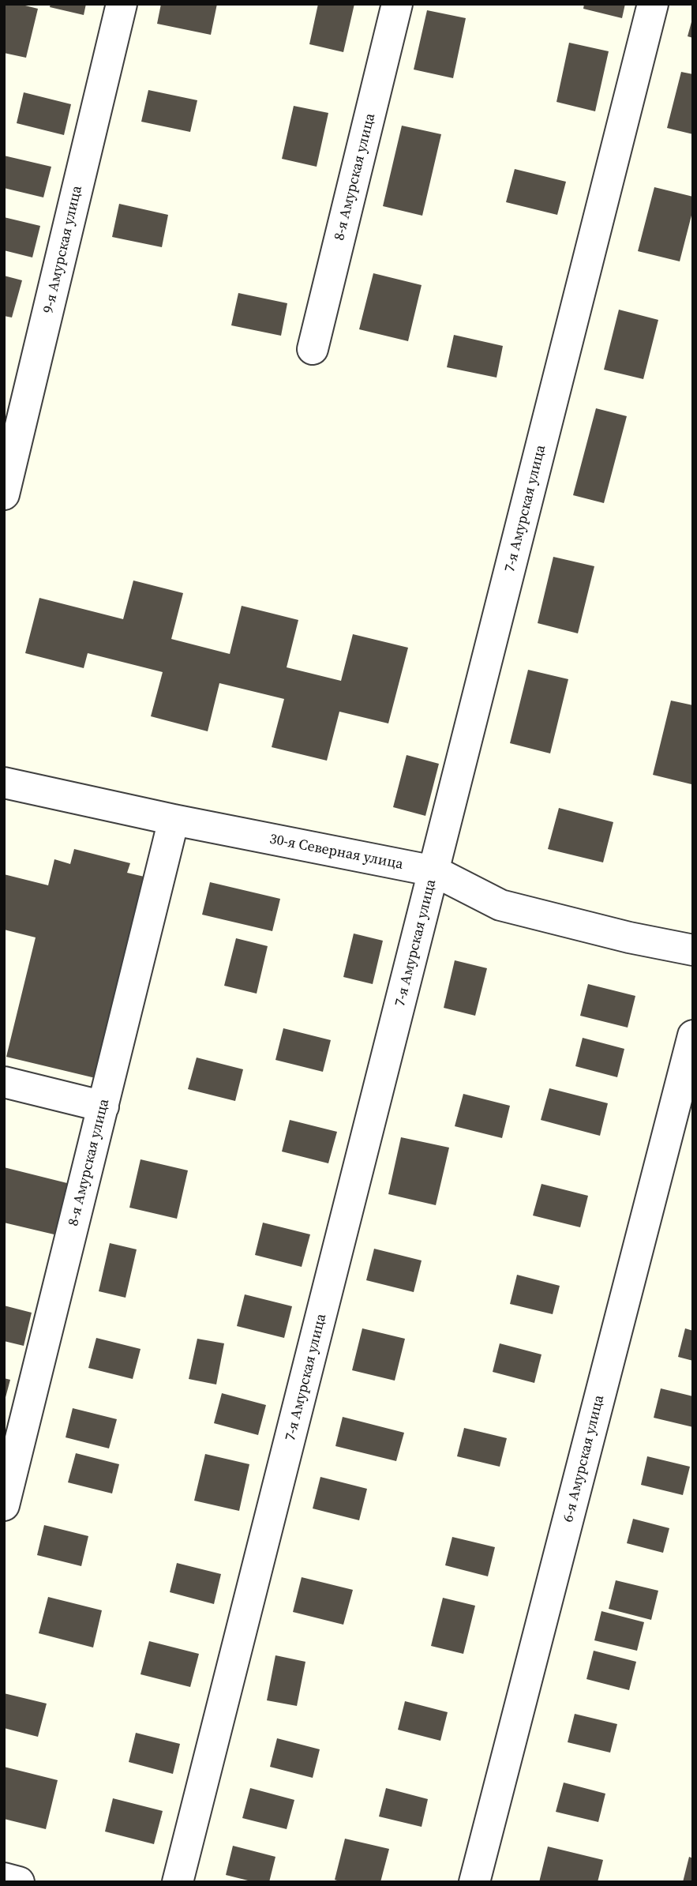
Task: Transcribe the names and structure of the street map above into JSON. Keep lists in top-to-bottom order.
{
  "streets": {
    "street": [
      "8-я Амурская улица",
      "9-я Амурская улица",
      "7-я Амурская улица",
      "30-я Северная улица",
      "6-я Амурская улица"
    ]
  },
  "crossings": [
    ["8-я Амурская улица", "30-я Северная улица"],
    ["7-я Амурская улица", "30-я Северная улица"]
  ]
}
